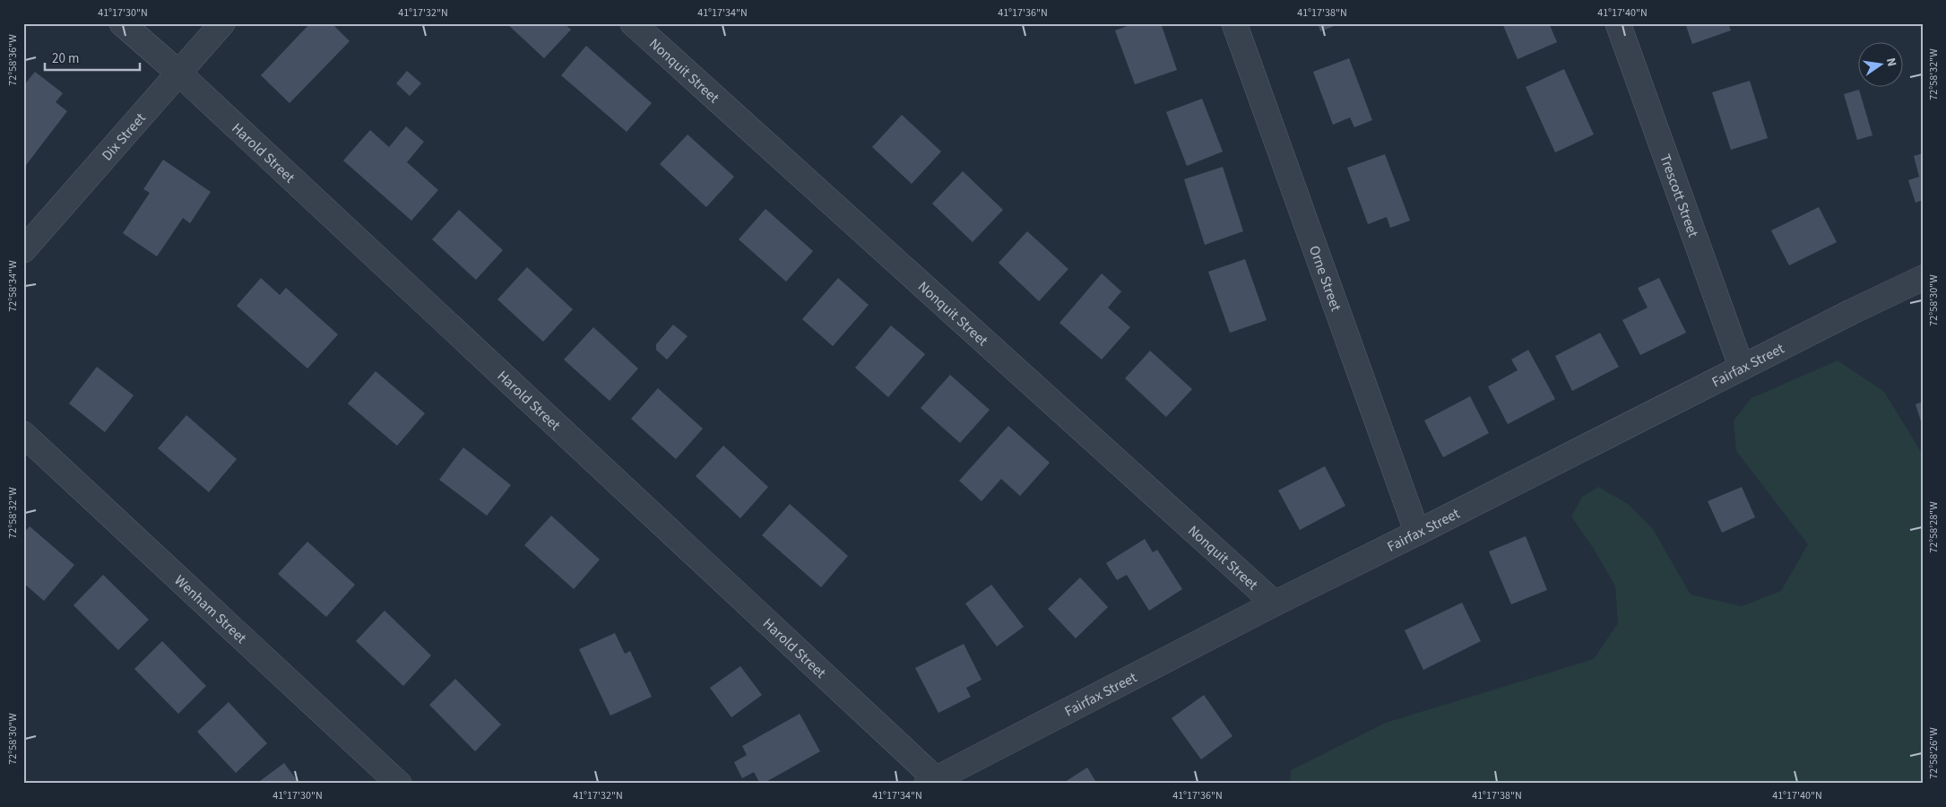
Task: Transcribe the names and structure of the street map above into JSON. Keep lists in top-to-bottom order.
{
  "streets": {
    "street": [
      "Nonquit Street",
      "Dix Street",
      "Harold Street",
      "Trescott Street",
      "Orne Street",
      "Fairfax Street",
      "Wenham Street"
    ]
  },
  "crossings": [
    ["Nonquit Street", "Fairfax Street"],
    ["Dix Street", "Harold Street"],
    ["Harold Street", "Fairfax Street"],
    ["Trescott Street", "Fairfax Street"],
    ["Orne Street", "Fairfax Street"]
  ],
  "scale_bar": "20 m",
  "north": "right",
  "coordinates": [
    "41°17'30\"N",
    "41°17'32\"N",
    "41°17'34\"N",
    "41°17'36\"N",
    "41°17'38\"N",
    "41°17'40\"N",
    "72°58'36\"W",
    "72°58'32\"W",
    "72°58'34\"W",
    "72°58'30\"W",
    "72°58'28\"W",
    "72°58'26\"W"
  ]
}
